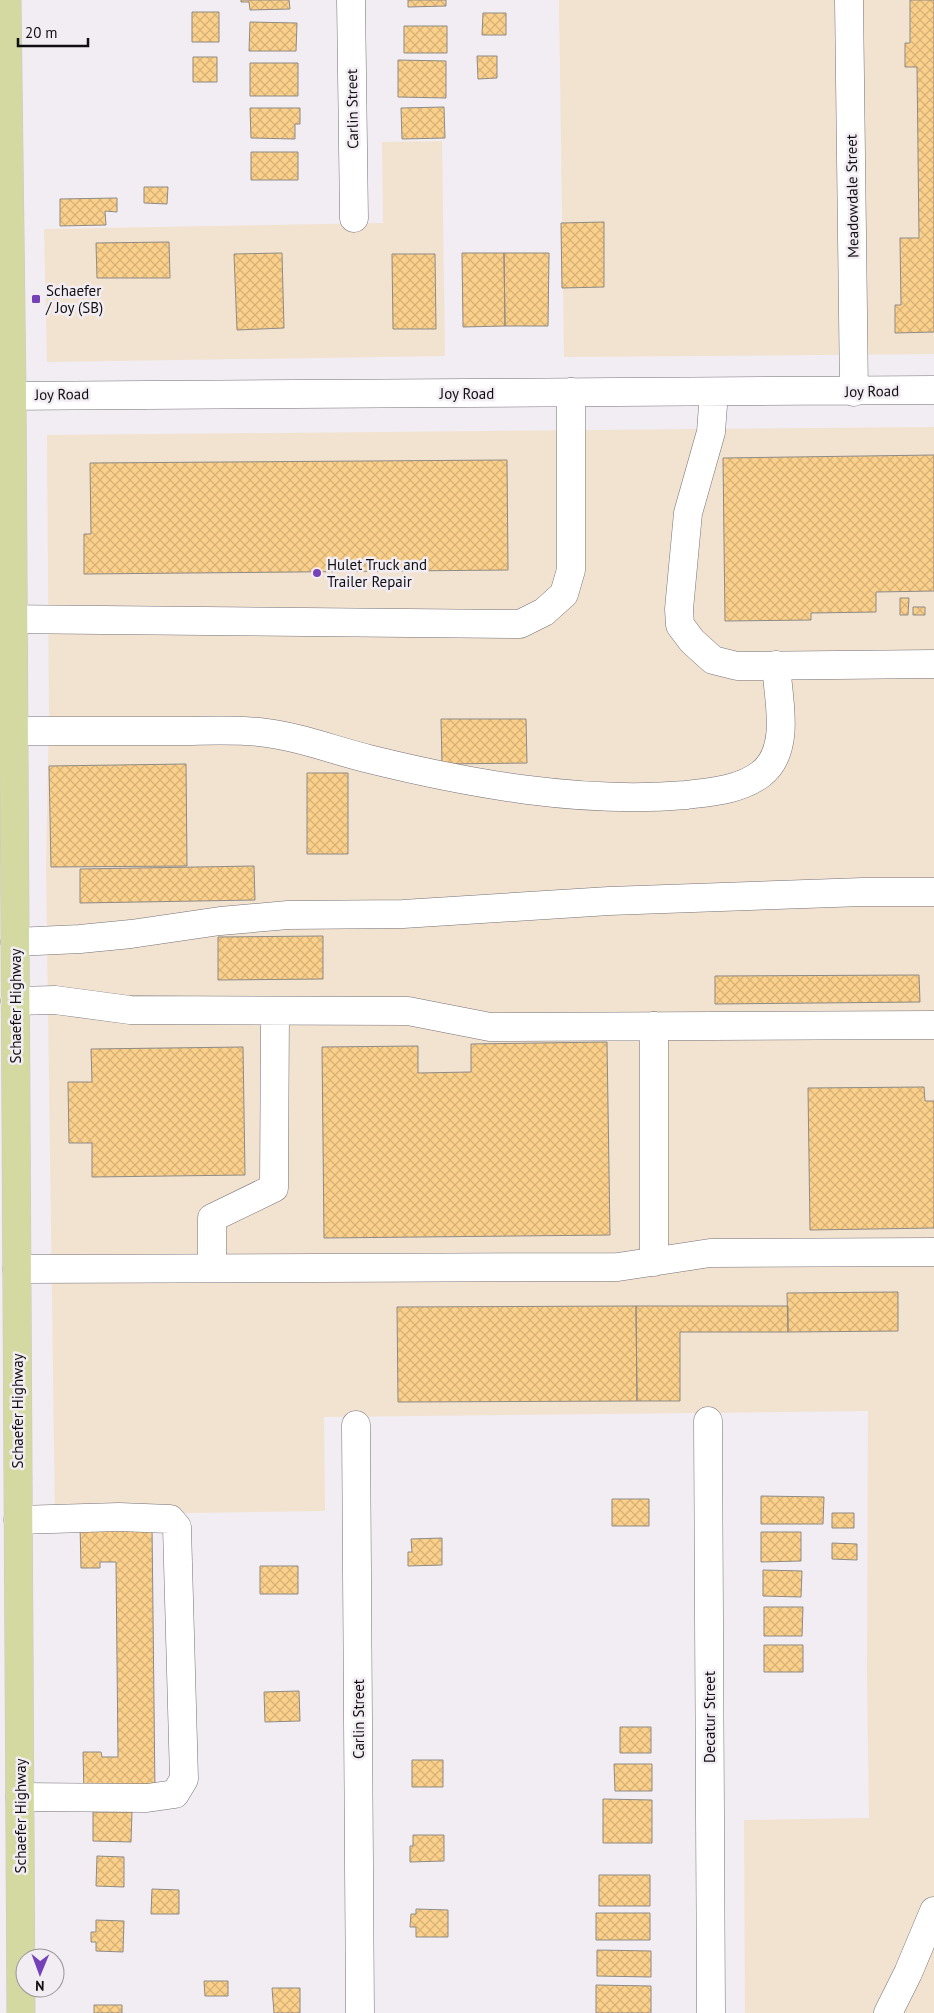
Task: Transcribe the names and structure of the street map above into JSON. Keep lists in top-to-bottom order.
{
  "streets": {
    "main road": ["Schaefer Highway"],
    "street": [
      "Carlin Street",
      "Meadowdale Street",
      "Joy Road",
      "Decatur Street"
    ]
  },
  "crossings": [
    ["Meadowdale Street", "Joy Road"],
    ["Joy Road", "Schaefer Highway"]
  ],
  "places": {
    "transit": ["Schaefer / Joy (SB)"],
    "other": ["Hulet Truck and Trailer Repair"]
  },
  "scale_bar": "20 m",
  "north": "bottom"
}
